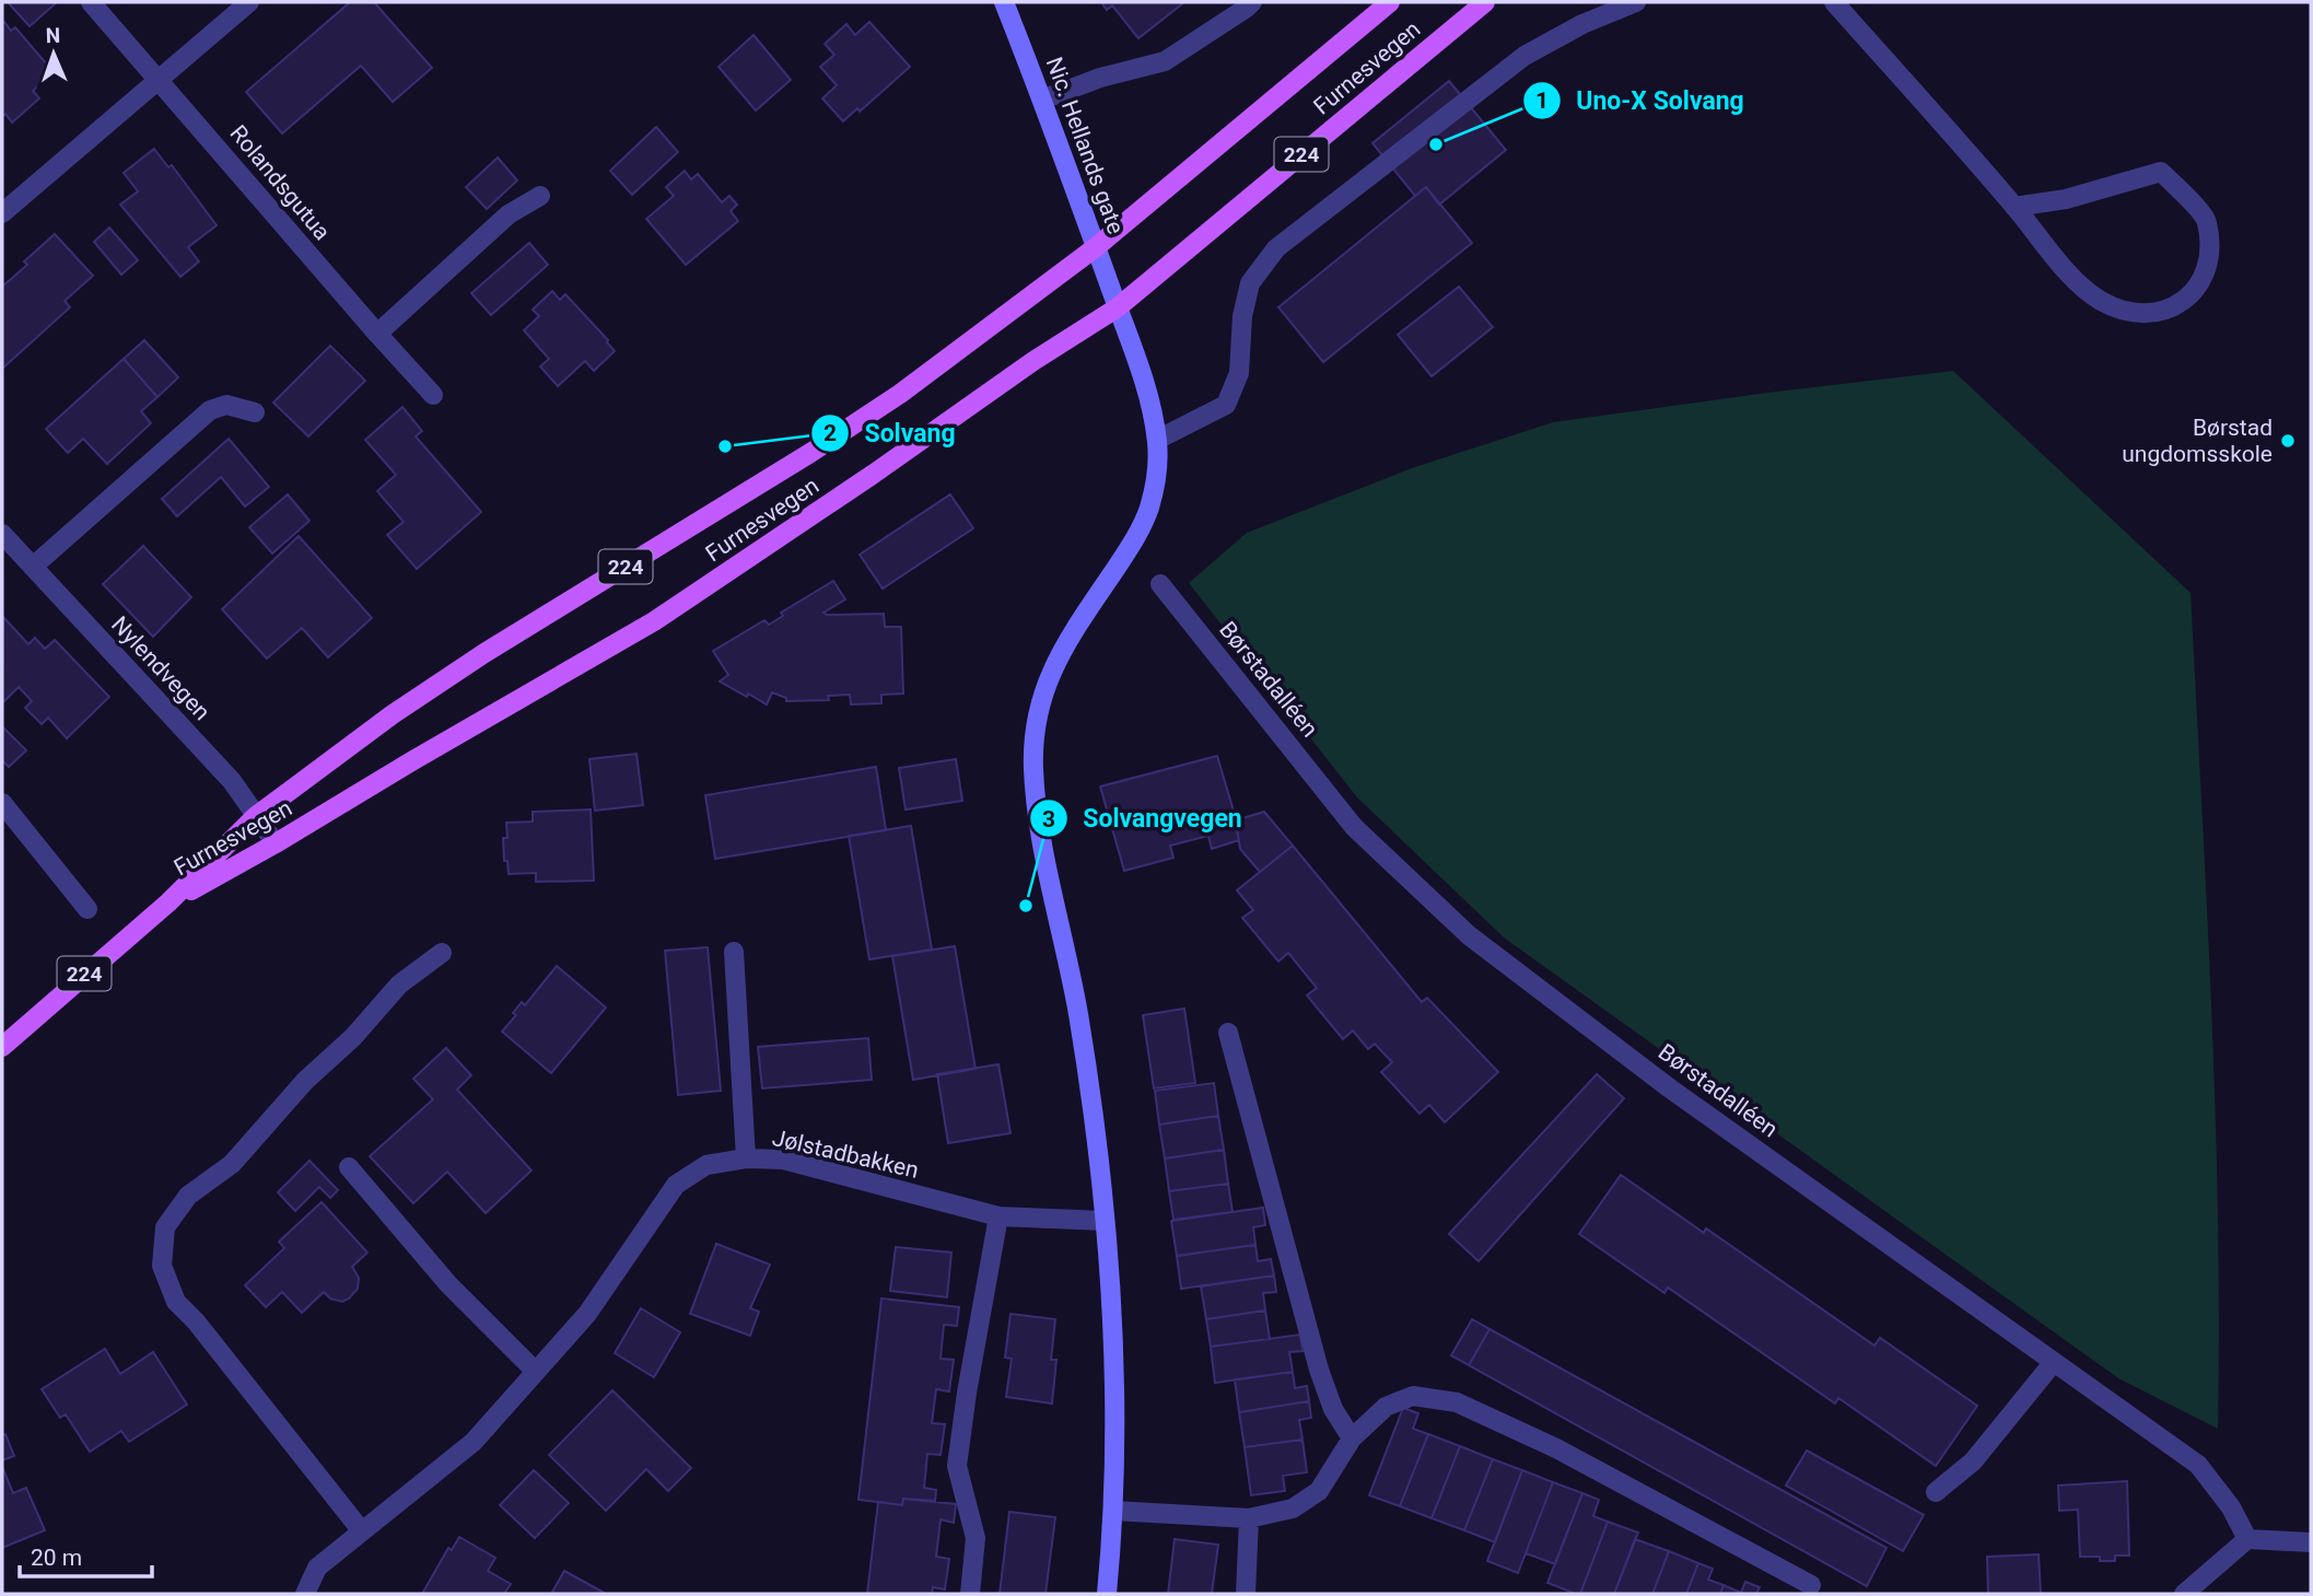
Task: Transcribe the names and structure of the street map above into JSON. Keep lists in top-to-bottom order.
{
  "streets": {
    "main road": ["Furnesvegen", "Nic. Hellands gate", "224"],
    "street": [
      "Rolandsgutua",
      "Nylendvegen",
      "Børstadalléen",
      "Jølstadbakken"
    ]
  },
  "crossings": [
    ["Furnesvegen", "Nic. Hellands gate"],
    ["Furnesvegen", "Nylendvegen"],
    ["Nic. Hellands gate", "Jølstadbakken"]
  ],
  "places": [
    "Uno-X Solvang",
    "Børstad ungdomsskole",
    "Solvang",
    "Solvangvegen"
  ],
  "scale_bar": "20 m",
  "north": "top"
}
